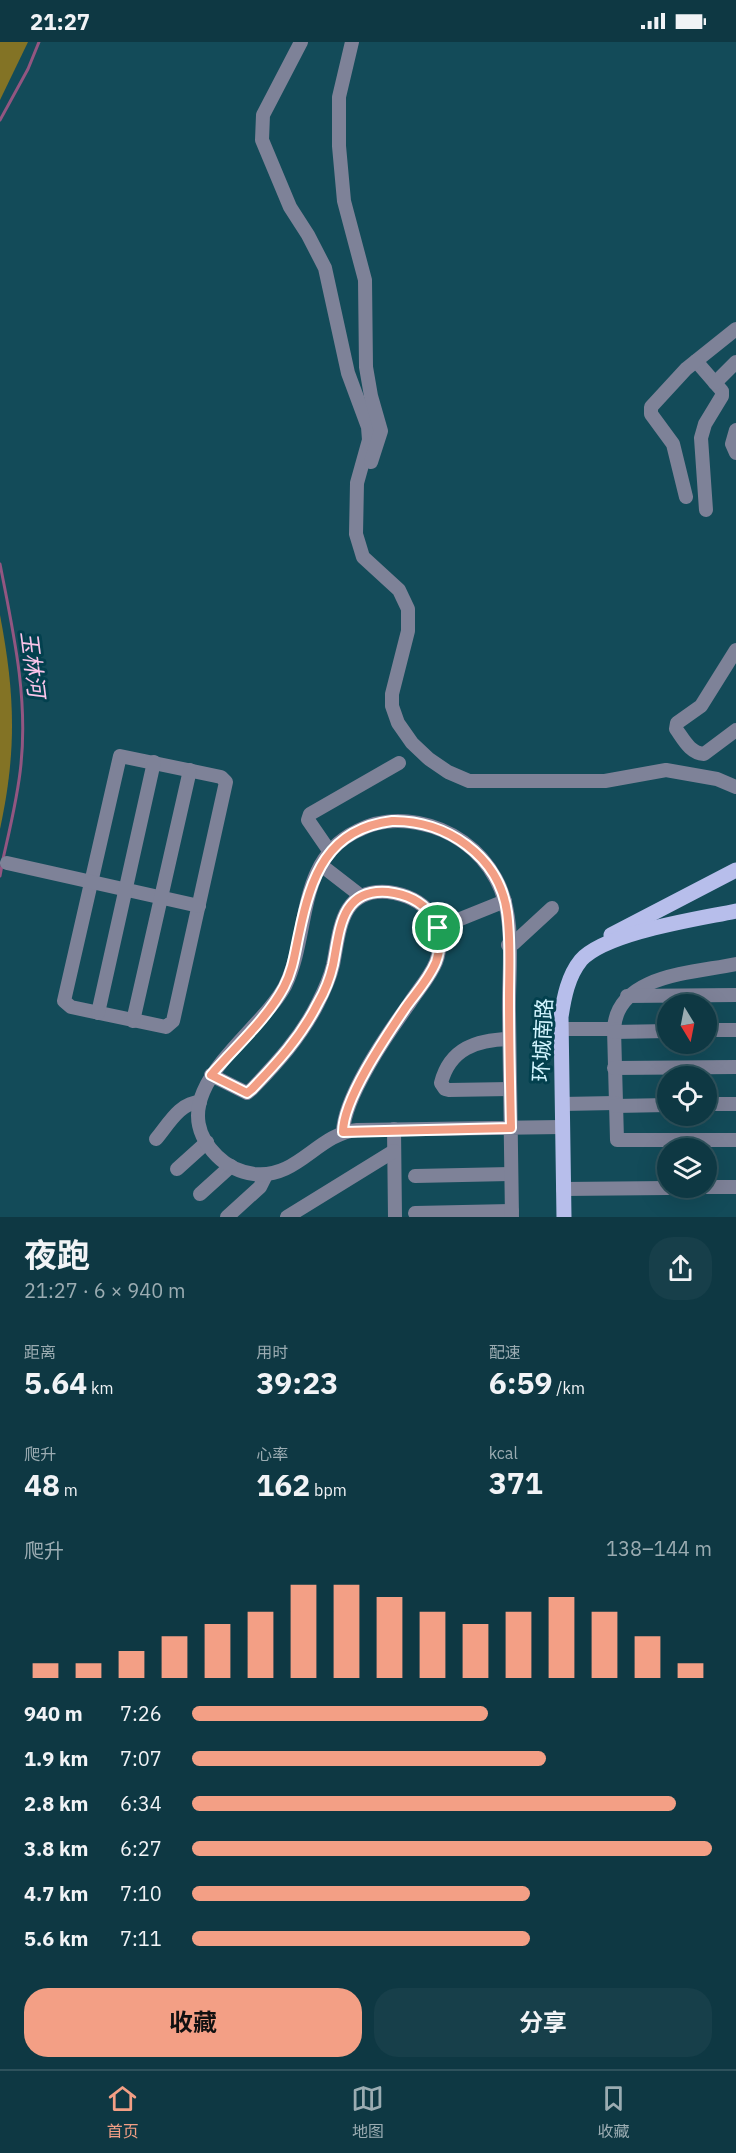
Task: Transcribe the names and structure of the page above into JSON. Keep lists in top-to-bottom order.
{
  "streets": {
    "main road": ["环城南路"]
  },
  "water": ["玉林河"],
  "north": "bottom",
  "page": {
    "status": "21:27",
    "heading": ["夜跑", "21:27 · 6 × 940 m"],
    "stats": [
      ["距离", "5.64 km"],
      ["用时", "39:23"],
      ["配速", "6:59 /km"],
      ["爬升", "48 m"],
      ["心率", "162 bpm"],
      ["kcal", "371"]
    ],
    "chart": ["爬升", "138–144 m"],
    "list": [
      {
        "name": "940 m",
        "note": "7:26"
      },
      {
        "name": "1.9 km",
        "note": "7:07"
      },
      {
        "name": "2.8 km",
        "note": "6:34"
      },
      {
        "name": "3.8 km",
        "note": "6:27"
      },
      {
        "name": "4.7 km",
        "note": "7:10"
      },
      {
        "name": "5.6 km",
        "note": "7:11"
      }
    ],
    "buttons": ["收藏", "分享"],
    "tabs": ["首页", "地图", "收藏"]
  }
}
